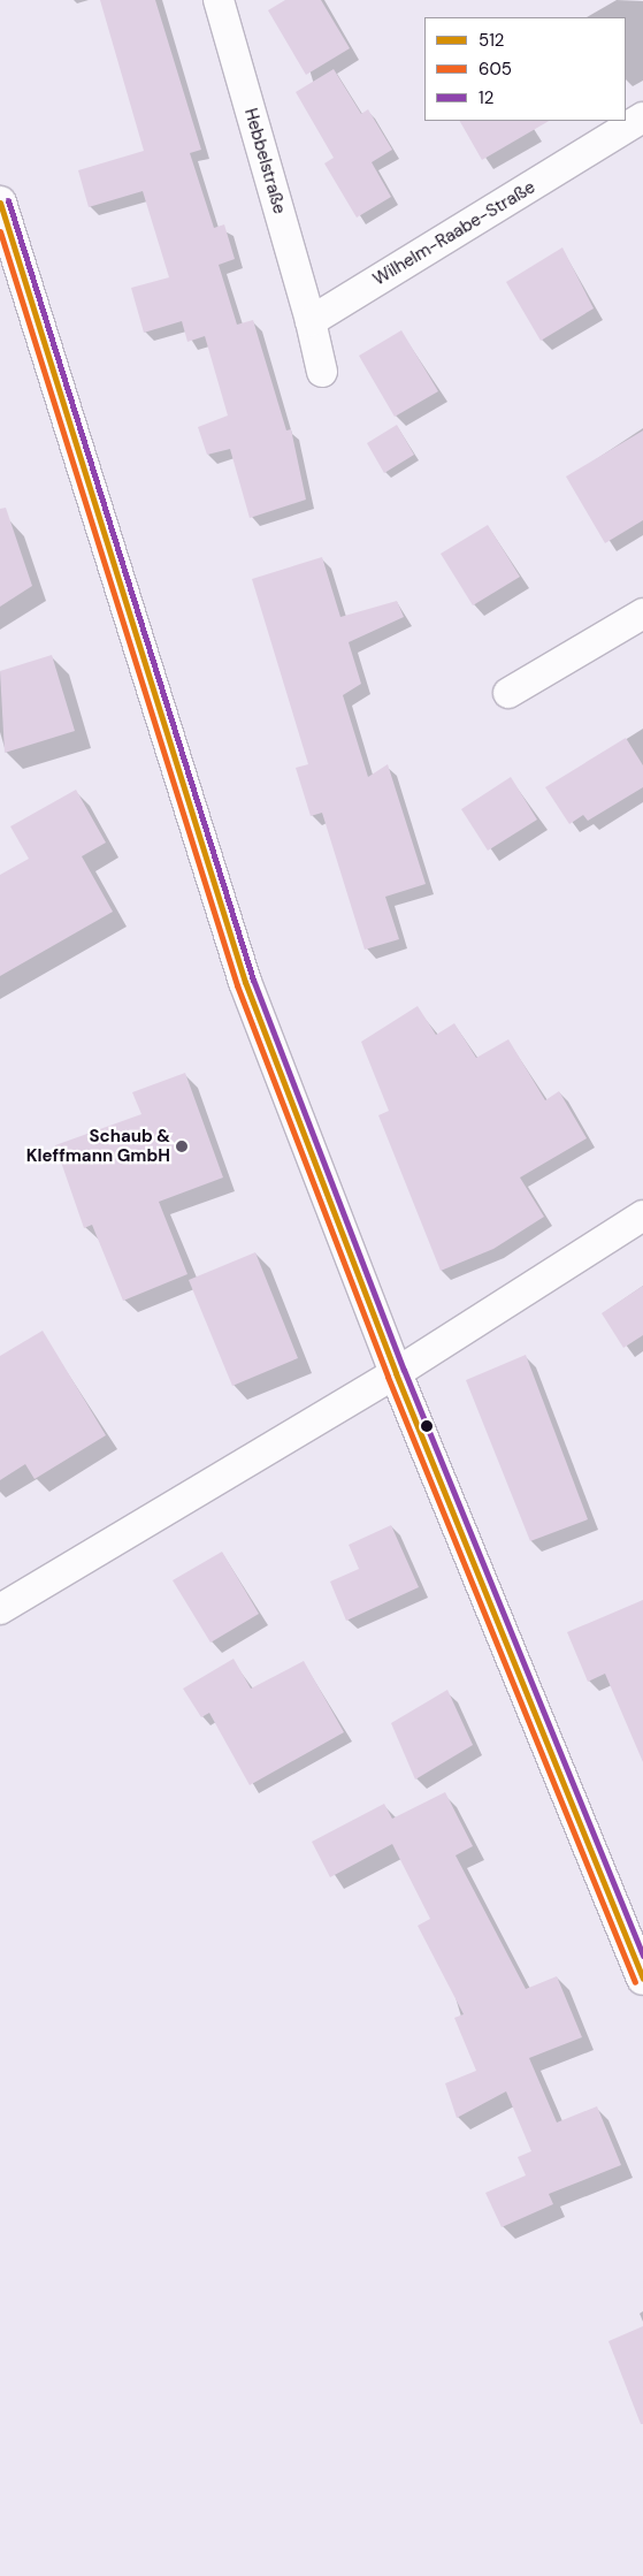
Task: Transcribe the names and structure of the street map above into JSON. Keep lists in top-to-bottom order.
{
  "streets": {
    "street": ["Hebbelstraße", "Wilhelm-Raabe-Straße"]
  },
  "crossings": [
    ["Hebbelstraße", "Wilhelm-Raabe-Straße"]
  ],
  "places": ["Schaub & Kleffmann GmbH"],
  "lines": ["transit line 12", "transit line 512", "transit line 605"],
  "legend": ["512", "605", "12"]
}
